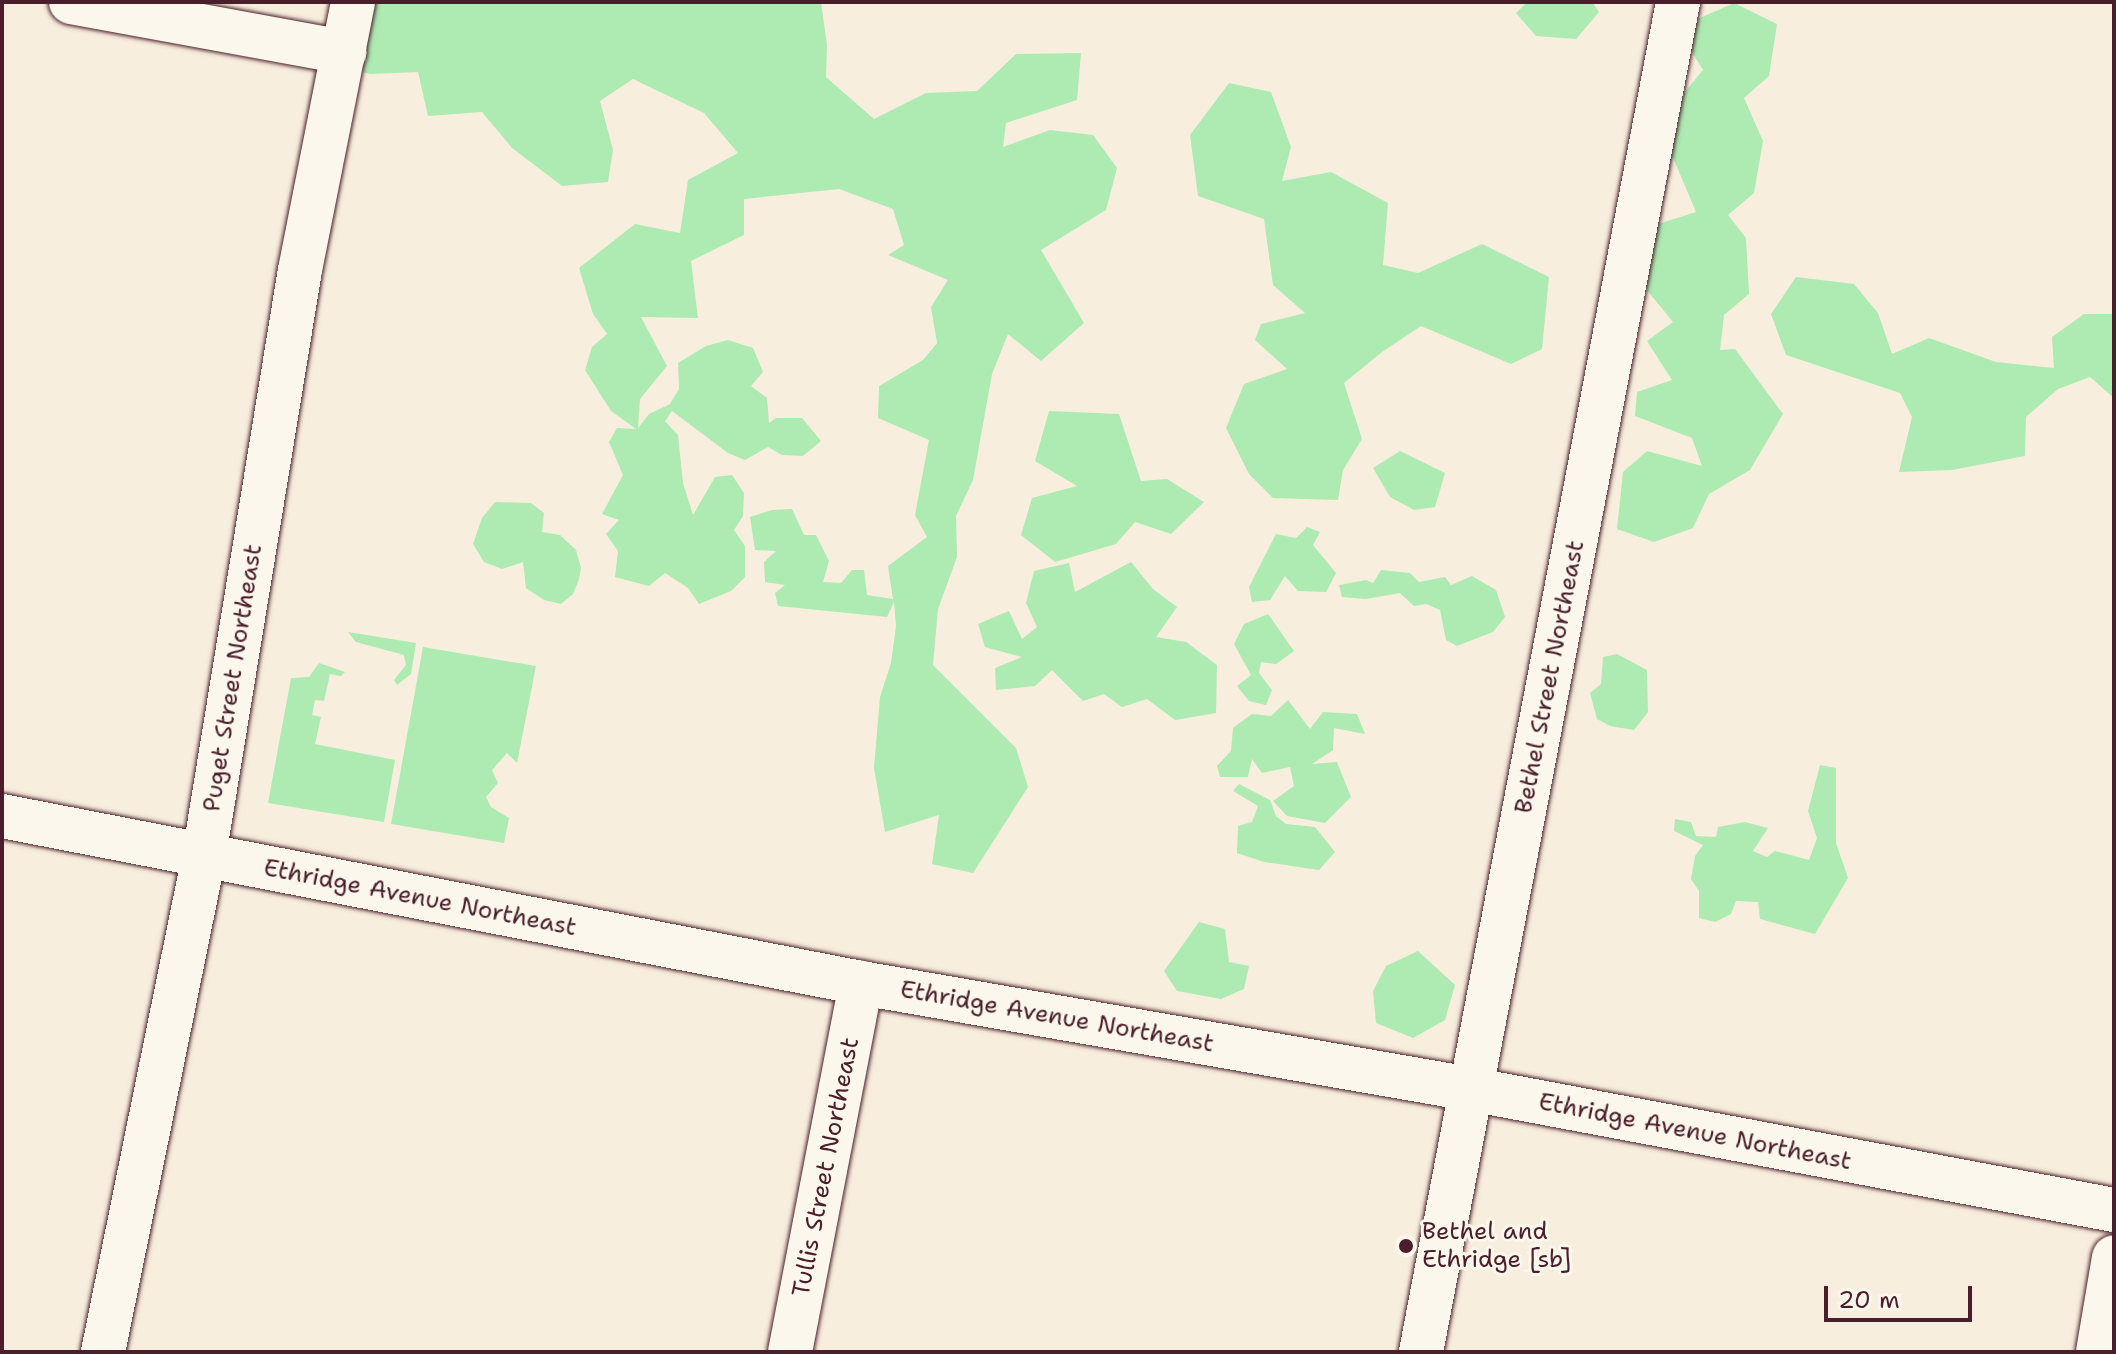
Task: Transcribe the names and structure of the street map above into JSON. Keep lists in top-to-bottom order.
{
  "streets": {
    "street": [
      "Bethel Street Northeast",
      "Puget Street Northeast",
      "Ethridge Avenue Northeast",
      "Tullis Street Northeast"
    ]
  },
  "crossings": [
    ["Bethel Street Northeast", "Ethridge Avenue Northeast"],
    ["Puget Street Northeast", "Ethridge Avenue Northeast"],
    ["Ethridge Avenue Northeast", "Tullis Street Northeast"]
  ],
  "places": ["Bethel and Ethridge [sb]"],
  "scale_bar": "20 m"
}
